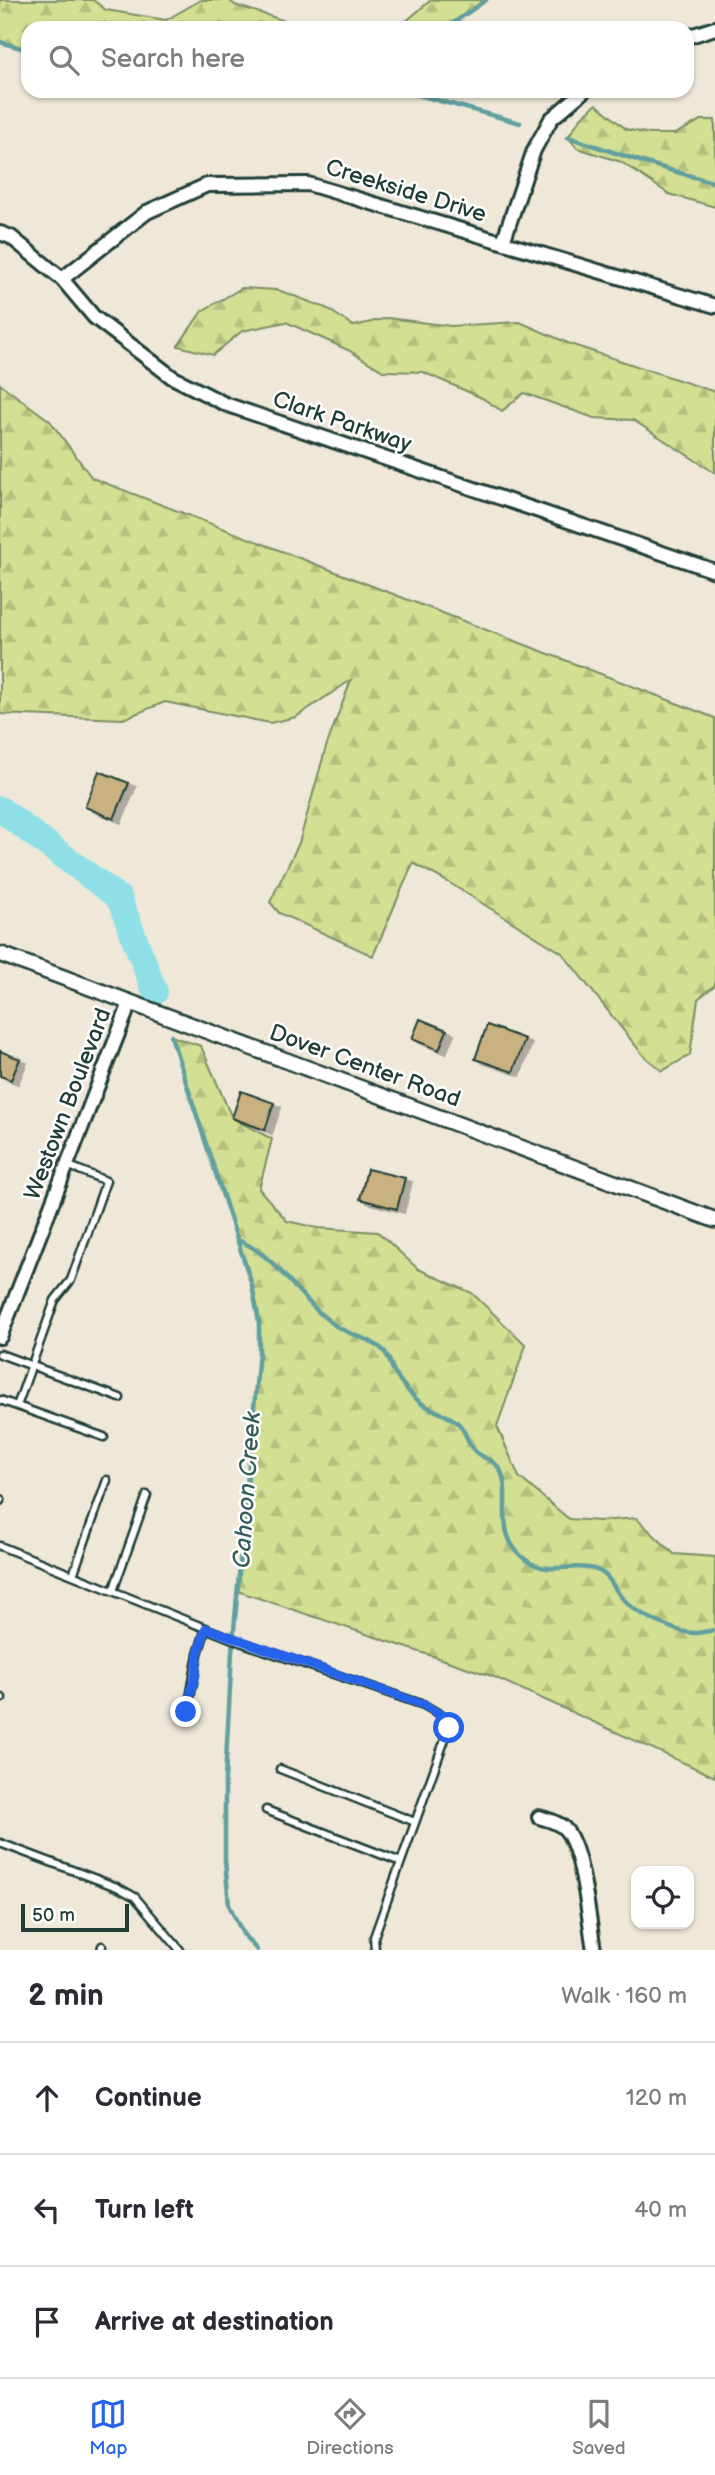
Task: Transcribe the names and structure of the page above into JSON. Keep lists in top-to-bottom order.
{
  "streets": {
    "street": [
      "Creekside Drive",
      "Clark Parkway",
      "Dover Center Road",
      "Westown Boulevard"
    ]
  },
  "crossings": [
    ["Creekside Drive", "Clark Parkway"],
    ["Dover Center Road", "Westown Boulevard"]
  ],
  "water": ["Cahoon Creek"],
  "scale_bar": "50 m",
  "page": {
    "search": "Search here",
    "scale": "50 m",
    "heading": ["2 min", "Walk · 160 m"],
    "list": [
      ["Continue", "120 m"],
      ["Turn left", "40 m"],
      "Arrive at destination"
    ],
    "nav": ["Map", "Directions", "Saved"]
  }
}
